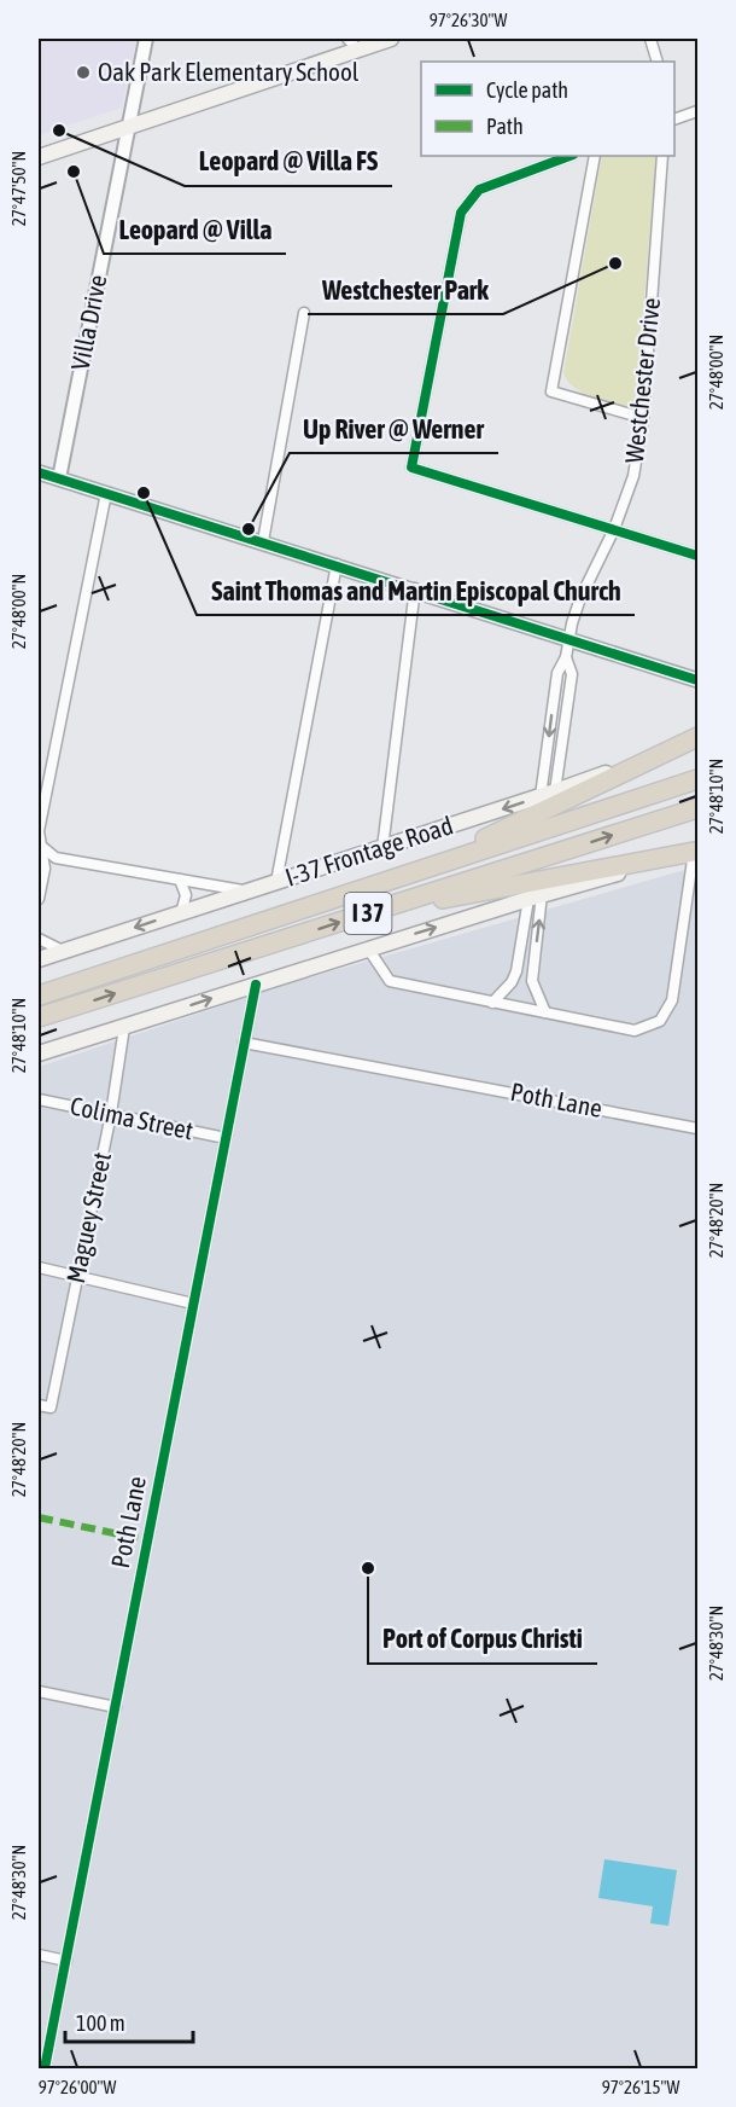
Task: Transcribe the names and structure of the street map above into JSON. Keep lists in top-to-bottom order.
{
  "streets": {
    "highway": ["I 37"],
    "main road": ["I-37 Frontage Road"],
    "street": [
      "Villa Drive",
      "Westchester Drive",
      "Poth Lane",
      "Colima Street",
      "Maguey Street"
    ]
  },
  "crossings": [
    ["Westchester Drive", "I-37 Frontage Road"],
    ["Poth Lane", "Colima Street"],
    ["Colima Street", "Maguey Street"]
  ],
  "places": [
    "Oak Park Elementary School",
    "Leopard @ Villa FS",
    "Leopard @ Villa",
    "Westchester Park",
    "Saint Thomas and Martin Episcopal Church",
    "Up River @ Werner",
    "Port of Corpus Christi"
  ],
  "legend": ["Cycle path", "Path"],
  "scale_bar": "100 m",
  "coordinates": [
    "97°26'30\"W",
    "27°47'50\"N",
    "27°48'00\"N",
    "27°48'10\"N",
    "27°48'20\"N",
    "27°48'30\"N",
    "97°26'00\"W",
    "97°26'15\"W"
  ]
}
